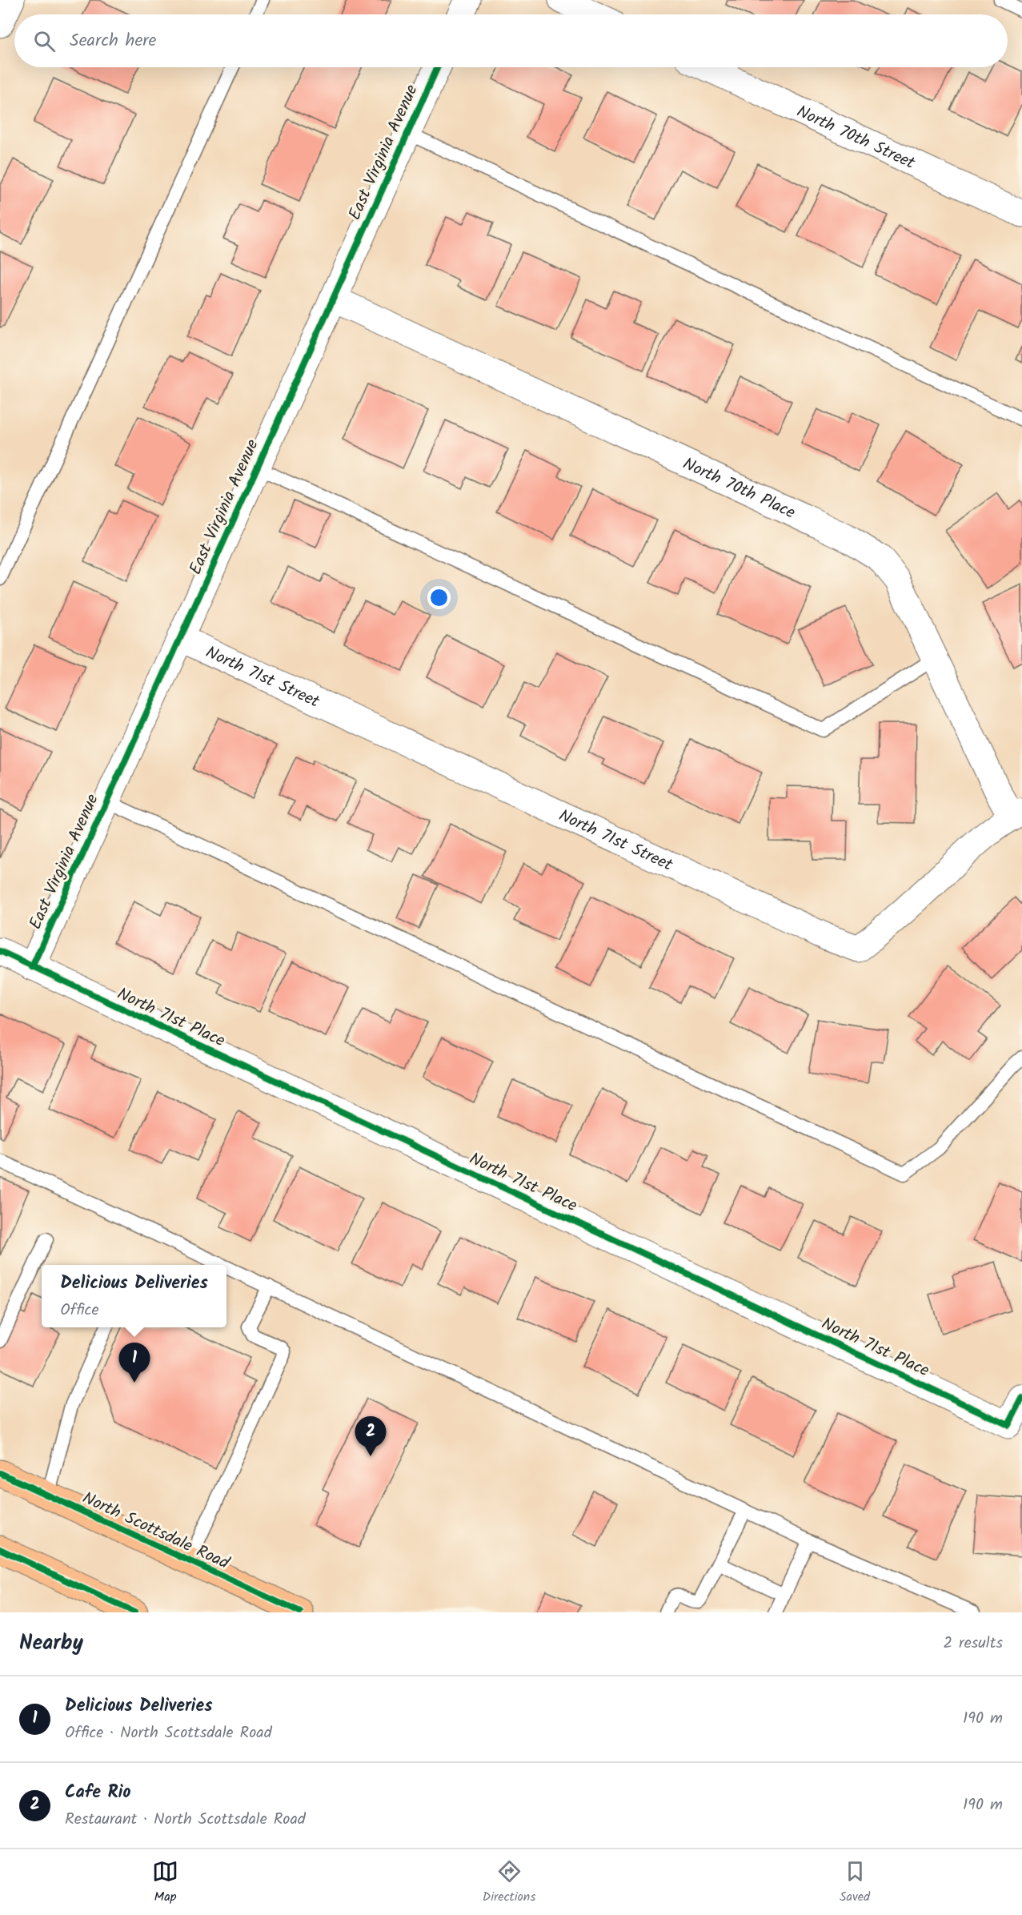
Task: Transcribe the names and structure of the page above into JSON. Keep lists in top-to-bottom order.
{
  "streets": {
    "main road": ["North Scottsdale Road"],
    "street": [
      "North 70th Street",
      "East Virginia Avenue",
      "North 70th Place",
      "North 71st Street",
      "North 71st Place"
    ]
  },
  "crossings": [
    ["East Virginia Avenue", "North 70th Place"],
    ["East Virginia Avenue", "North 71st Street"],
    ["East Virginia Avenue", "North 71st Place"],
    ["North 70th Place", "North 71st Street"]
  ],
  "page": {
    "search": "Search here",
    "popup": ["Delicious Deliveries", "Office"],
    "pins": ["1", "2"],
    "heading": ["Nearby", "2 results"],
    "list": [
      {
        "mark": "1",
        "name": "Delicious Deliveries",
        "note": "Office · North Scottsdale Road",
        "value": "190 m"
      },
      {
        "mark": "2",
        "name": "Cafe Rio",
        "note": "Restaurant · North Scottsdale Road",
        "value": "190 m"
      }
    ],
    "nav": ["Map", "Directions", "Saved"]
  }
}
